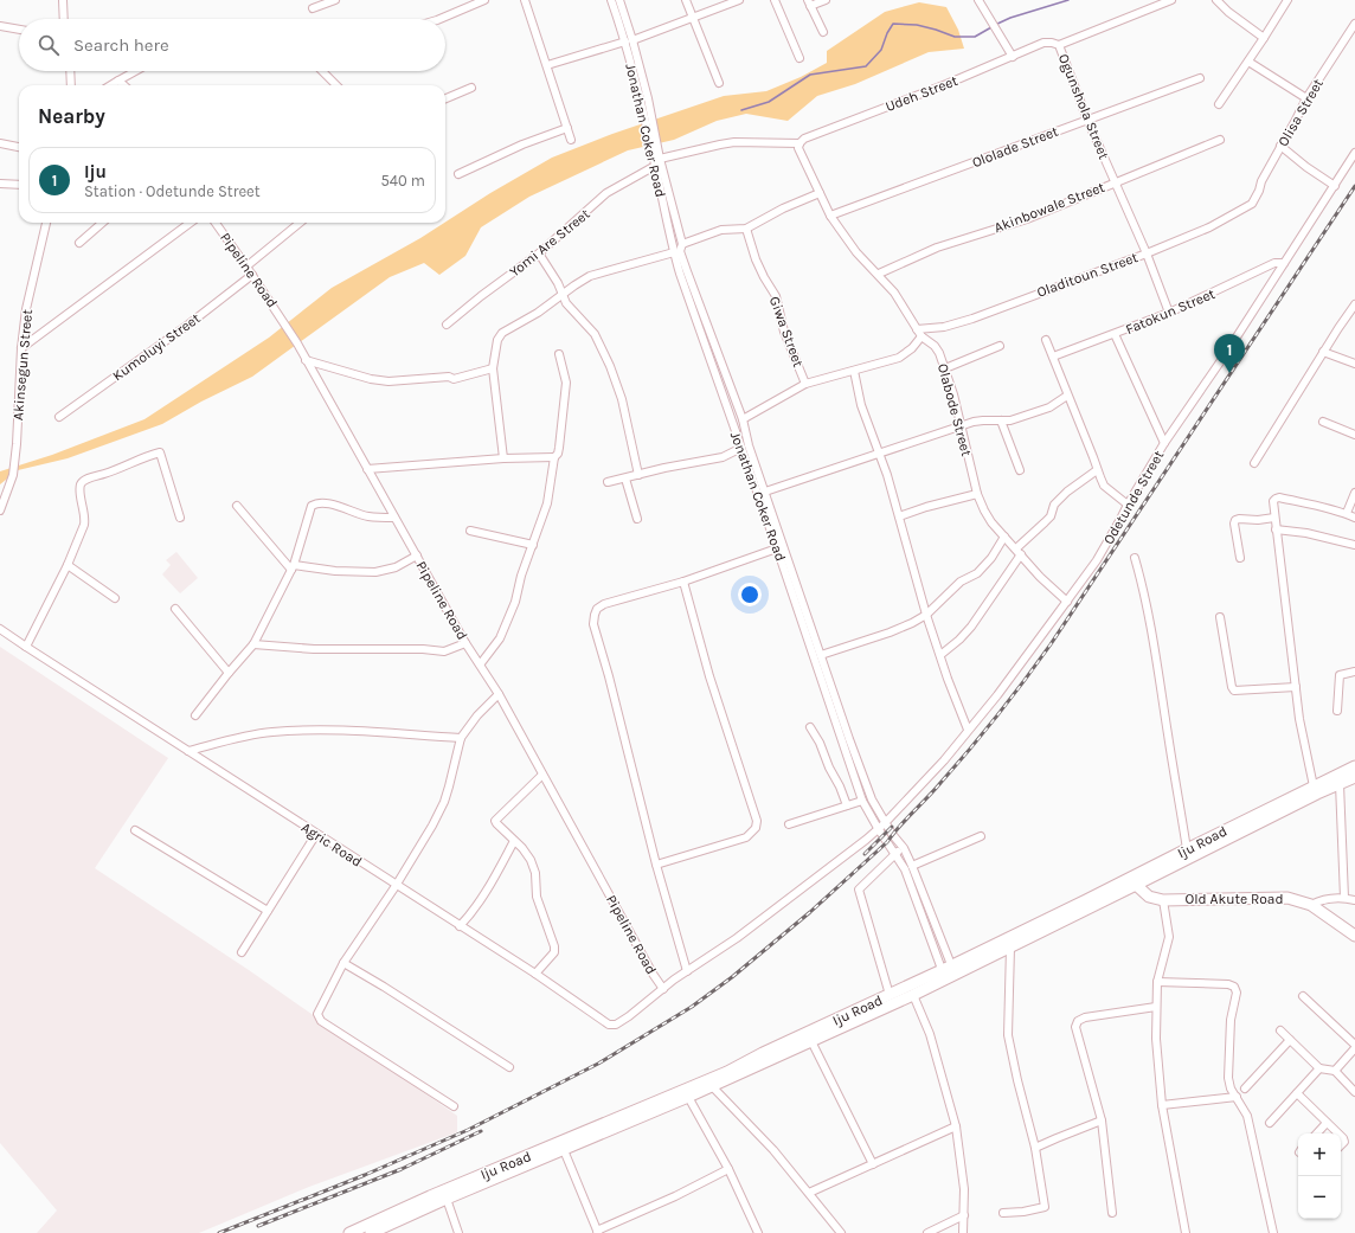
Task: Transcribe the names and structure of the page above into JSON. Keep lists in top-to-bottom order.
{
  "streets": {
    "main road": ["Iju Road", "Old Akute Road"],
    "street": [
      "Udeh Street",
      "Ogunshola Street",
      "Olisa Street",
      "Jonathan Coker Road",
      "Ololade Street",
      "Akinbowale Street",
      "Yomi Are Street",
      "Pipeline Road",
      "Oladitoun Street",
      "Fatokun Street",
      "Giwa Street",
      "Kumoluyi Street",
      "Akinsegun Street",
      "Olabode Street",
      "Odetunde Street",
      "Agric Road"
    ]
  },
  "crossings": [
    ["Udeh Street", "Ogunshola Street"],
    ["Udeh Street", "Yomi Are Street"],
    ["Udeh Street", "Olabode Street"],
    ["Ogunshola Street", "Ololade Street"],
    ["Ogunshola Street", "Akinbowale Street"],
    ["Ogunshola Street", "Oladitoun Street"],
    ["Ogunshola Street", "Fatokun Street"],
    ["Olisa Street", "Oladitoun Street"],
    ["Jonathan Coker Road", "Yomi Are Street"],
    ["Jonathan Coker Road", "Odetunde Street"],
    ["Jonathan Coker Road", "Iju Road"],
    ["Ololade Street", "Olabode Street"],
    ["Akinbowale Street", "Olabode Street"],
    ["Yomi Are Street", "Olabode Street"],
    ["Pipeline Road", "Kumoluyi Street"],
    ["Pipeline Road", "Odetunde Street"],
    ["Pipeline Road", "Agric Road"],
    ["Oladitoun Street", "Olabode Street"],
    ["Fatokun Street", "Odetunde Street"],
    ["Olabode Street", "Odetunde Street"],
    ["Odetunde Street", "Agric Road"],
    ["Iju Road", "Old Akute Road"]
  ],
  "page": {
    "search": "Search here",
    "heading": "Nearby",
    "list": [
      {
        "mark": "1",
        "name": "Iju",
        "note": "Station · Odetunde Street",
        "value": "540 m"
      }
    ],
    "pins": "1",
    "map_buttons": ["+", "−"]
  }
}
